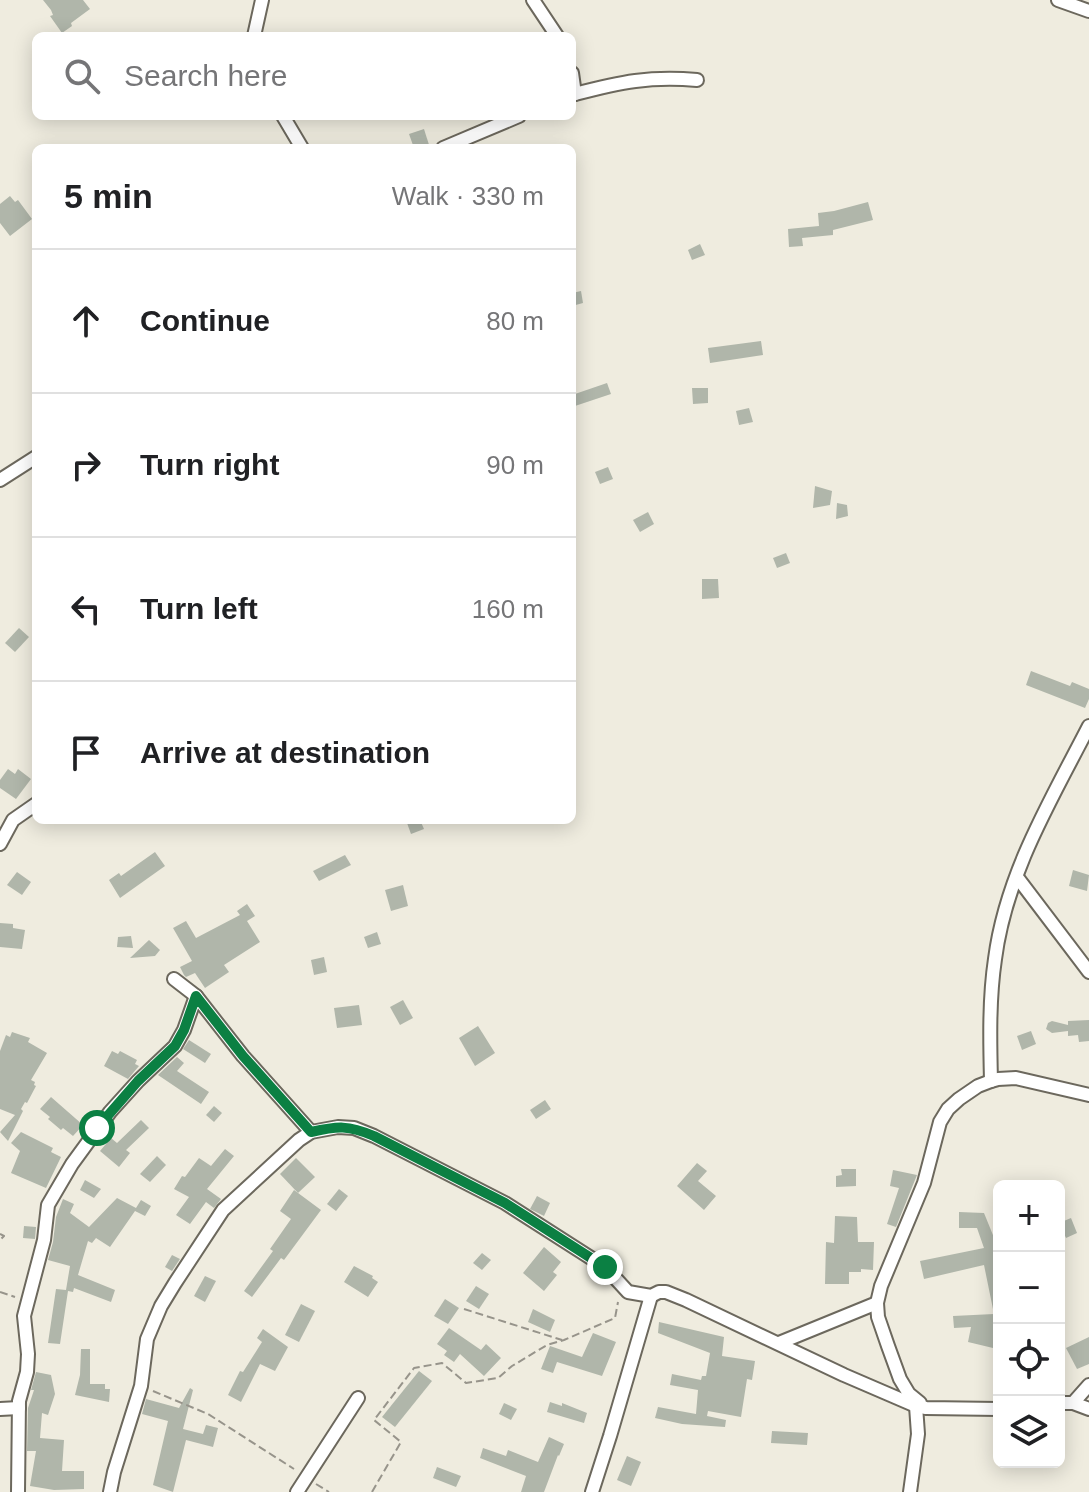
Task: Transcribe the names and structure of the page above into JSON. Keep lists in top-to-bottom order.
{
  "page": {
    "search": "Search here",
    "heading": ["5 min", "Walk · 330 m"],
    "list": [
      ["Continue", "80 m"],
      ["Turn right", "90 m"],
      ["Turn left", "160 m"],
      "Arrive at destination"
    ],
    "map_buttons": ["+", "−"]
  }
}
